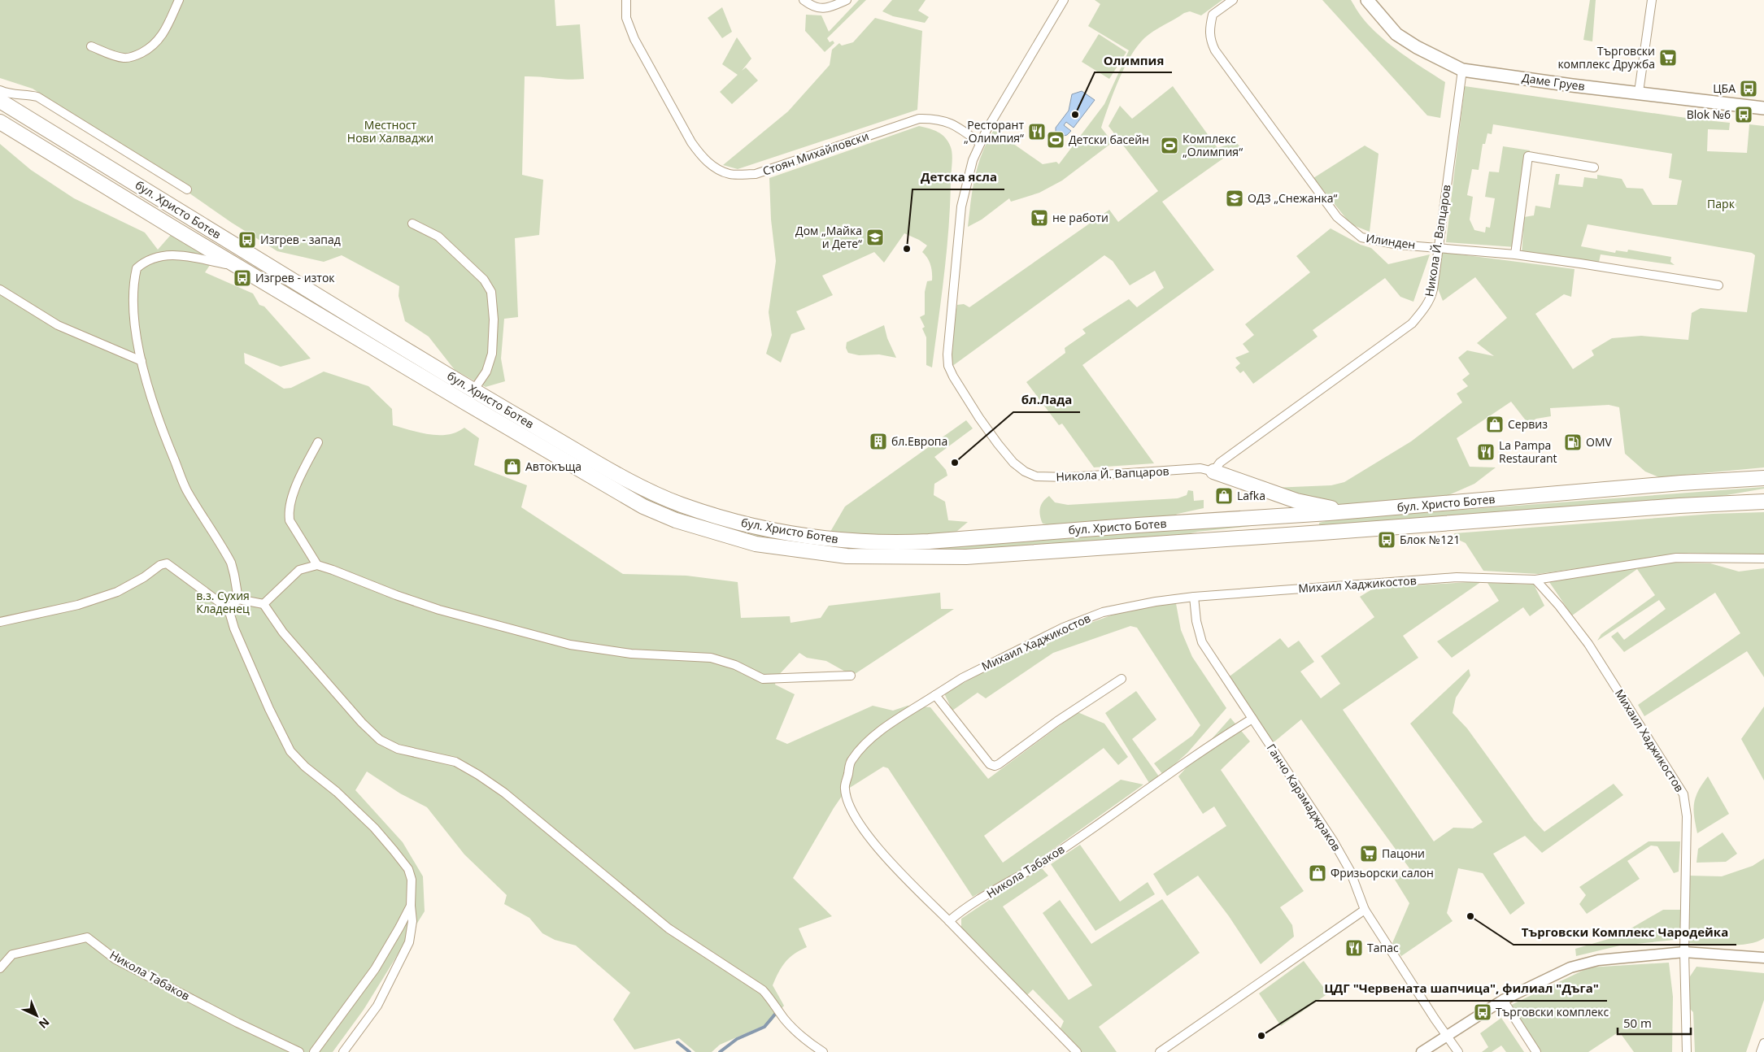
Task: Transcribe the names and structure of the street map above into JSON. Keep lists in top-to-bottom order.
{
  "streets": {
    "highway": ["бул. Христо Ботев"],
    "main road": ["Даме Груев"],
    "street": [
      "Стоян Михайловски",
      "Никола Й. Вапцаров",
      "Илинден",
      "Михаил Хаджикостов",
      "Ганчо Карамаджраков",
      "Никола Табаков"
    ]
  },
  "crossings": [
    ["Даме Груев", "Никола Й. Вапцаров"],
    ["Стоян Михайловски", "Никола Й. Вапцаров"],
    ["Никола Й. Вапцаров", "Илинден"],
    ["Михаил Хаджикостов", "Ганчо Карамаджраков"],
    ["Михаил Хаджикостов", "Никола Табаков"],
    ["Ганчо Карамаджраков", "Никола Табаков"]
  ],
  "parks": ["Местност Нови Халваджи", "Парк", "в.з. Сухия Кладенец"],
  "places": {
    "supermarket": ["Търговски комплекс Дружба", "не работи", "Пацони"],
    "bus stop": [
      "ЦБА",
      "Blok №6",
      "Изгрев - запад",
      "Изгрев - изток",
      "Блок №121",
      "Търговски комплекс"
    ],
    "other": [
      "Олимпия",
      "Детска ясла",
      "бл.Лада",
      "Търговски Комплекс Чародейка",
      "ЦДГ \"Червената шапчица\", филиал \"Дъга\""
    ],
    "restaurant": ["Ресторант „Олимпия“", "La Pampa Restaurant", "Тапас"],
    "sports": ["Детски басейн", "Комплекс „Олимпия“"],
    "school or university": ["ОДЗ „Снежанка“", "Дом „Майка и Дете“"],
    "shop": [
      "Сервиз",
      "Автокъща",
      "Lafka",
      "Фризьорски салон"
    ],
    "building": ["бл.Европа"],
    "fuel station": ["OMV"]
  },
  "scale_bar": "50 m",
  "north": "bottom right"
}
